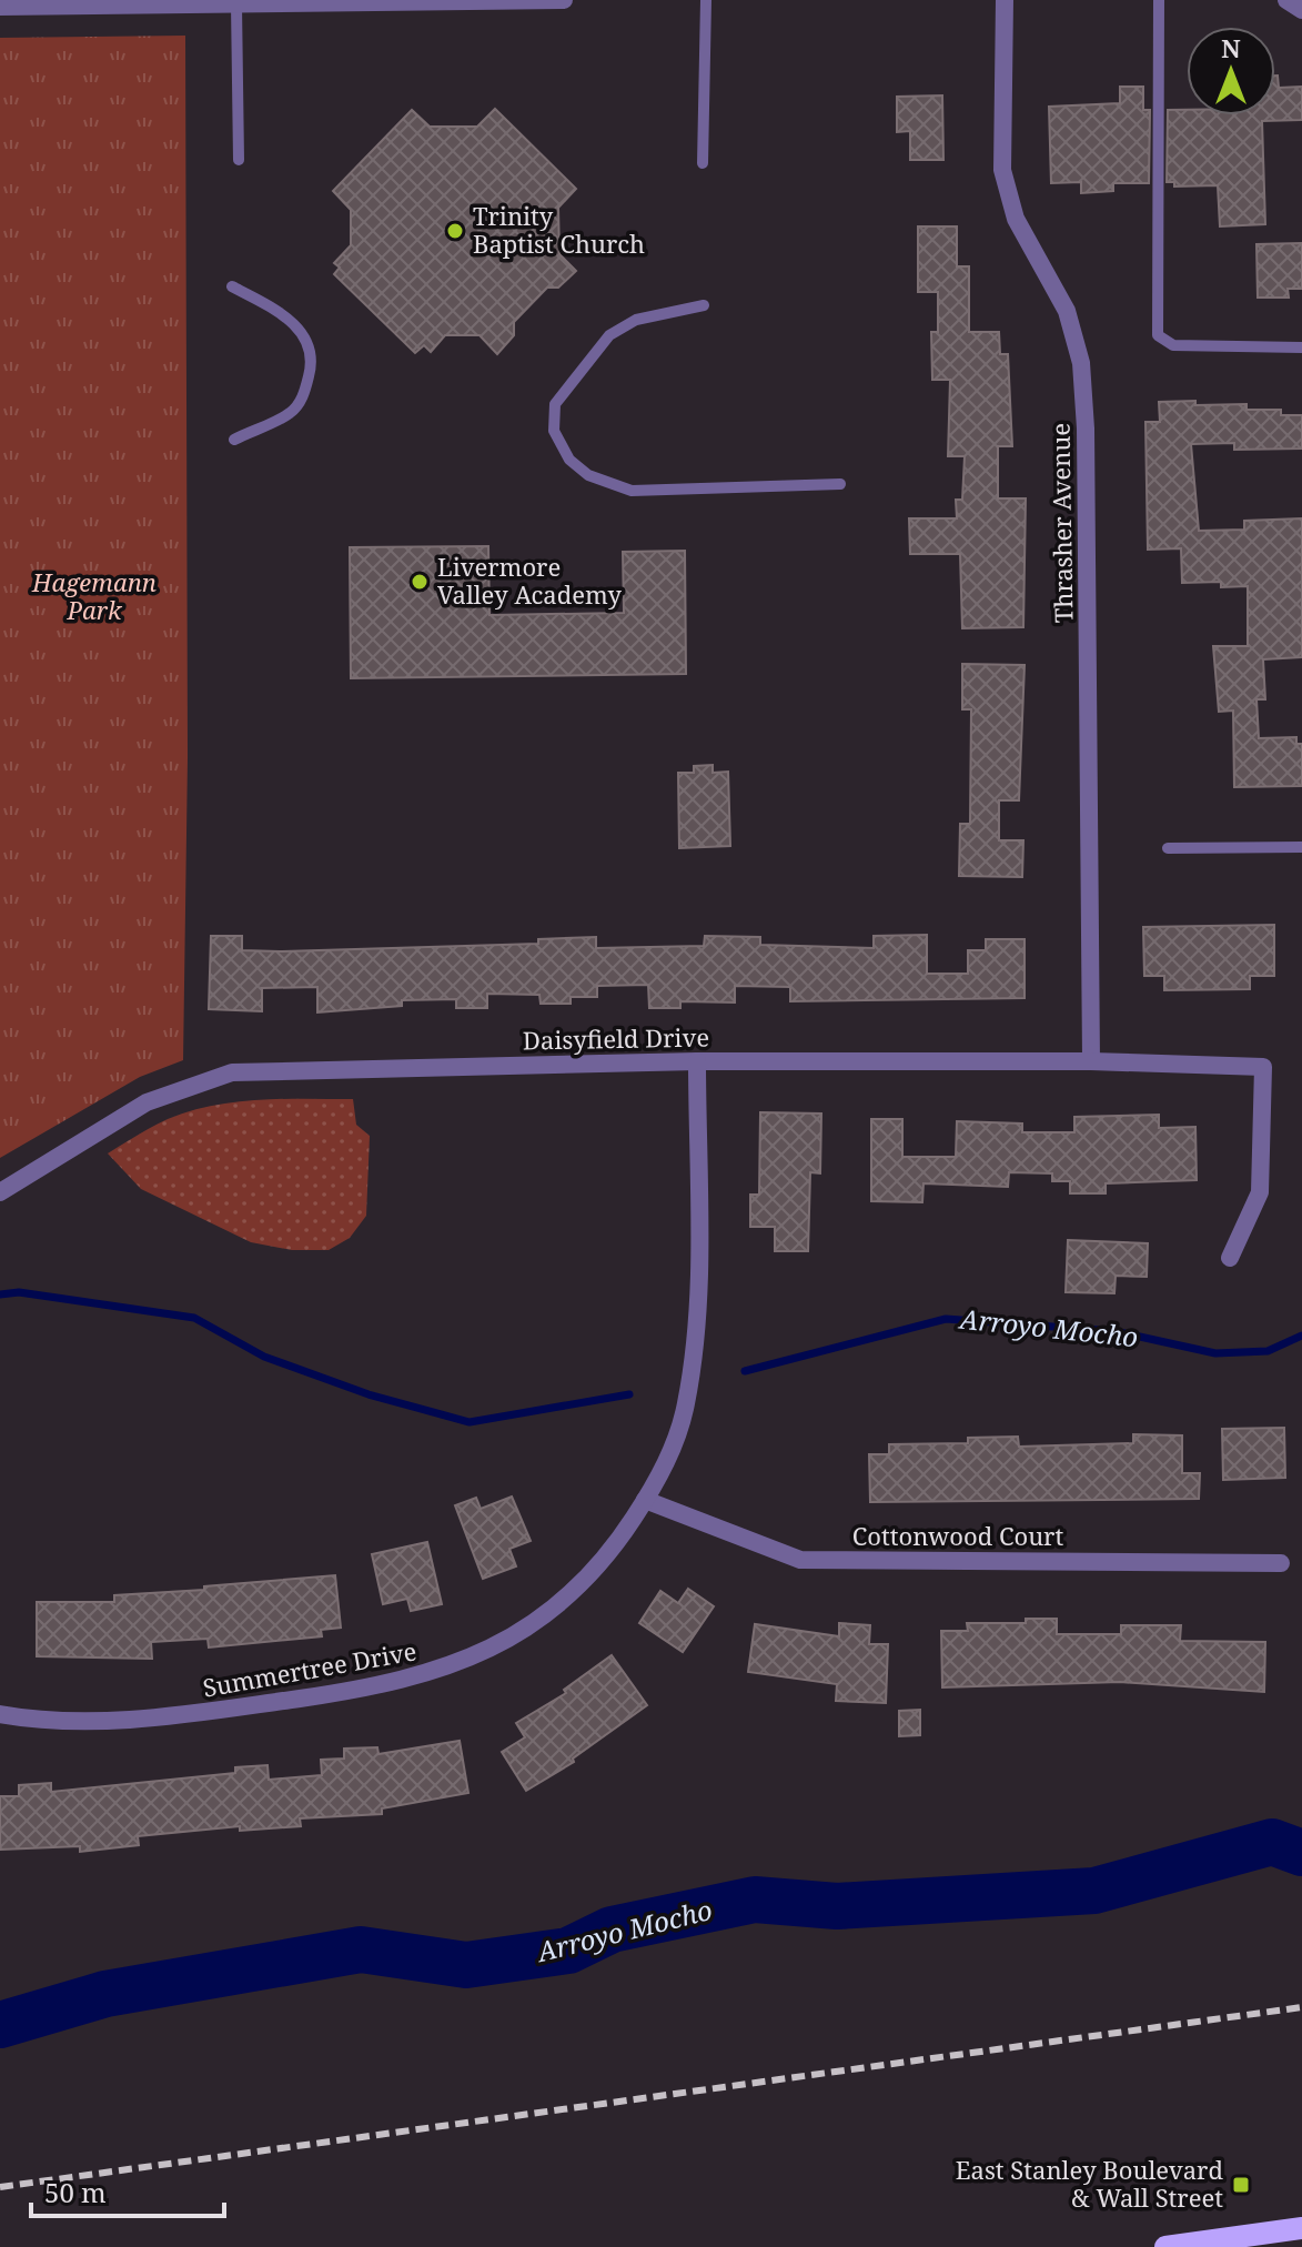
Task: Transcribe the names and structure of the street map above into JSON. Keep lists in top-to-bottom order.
{
  "streets": {
    "street": [
      "Thrasher Avenue",
      "Daisyfield Drive",
      "Cottonwood Court",
      "Summertree Drive"
    ]
  },
  "crossings": [
    ["Thrasher Avenue", "Daisyfield Drive"],
    ["Daisyfield Drive", "Summertree Drive"],
    ["Cottonwood Court", "Summertree Drive"]
  ],
  "water": ["Arroyo Mocho"],
  "parks": ["Hagemann Park"],
  "places": {
    "other": ["Trinity Baptist Church", "Livermore Valley Academy"],
    "transit": ["East Stanley Boulevard & Wall Street"]
  },
  "scale_bar": "50 m",
  "north": "top"
}
